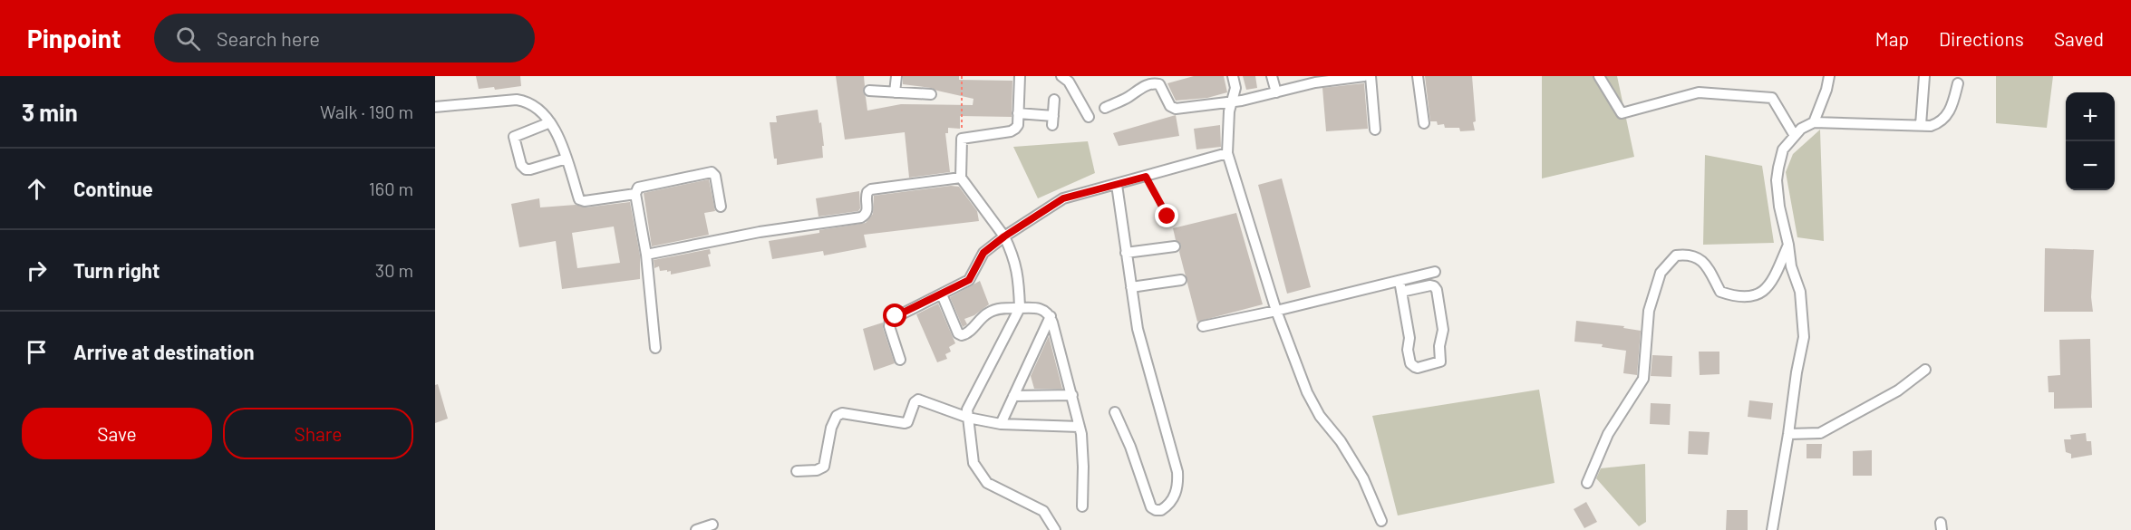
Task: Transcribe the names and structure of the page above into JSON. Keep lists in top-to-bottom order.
{
  "page": {
    "header": "Pinpoint",
    "search": "Search here",
    "nav": ["Map", "Directions", "Saved"],
    "heading": ["3 min", "Walk · 190 m"],
    "map_buttons": ["+", "−"],
    "list": [
      ["Continue", "160 m"],
      ["Turn right", "30 m"],
      "Arrive at destination"
    ],
    "buttons": ["Save", "Share"]
  }
}
